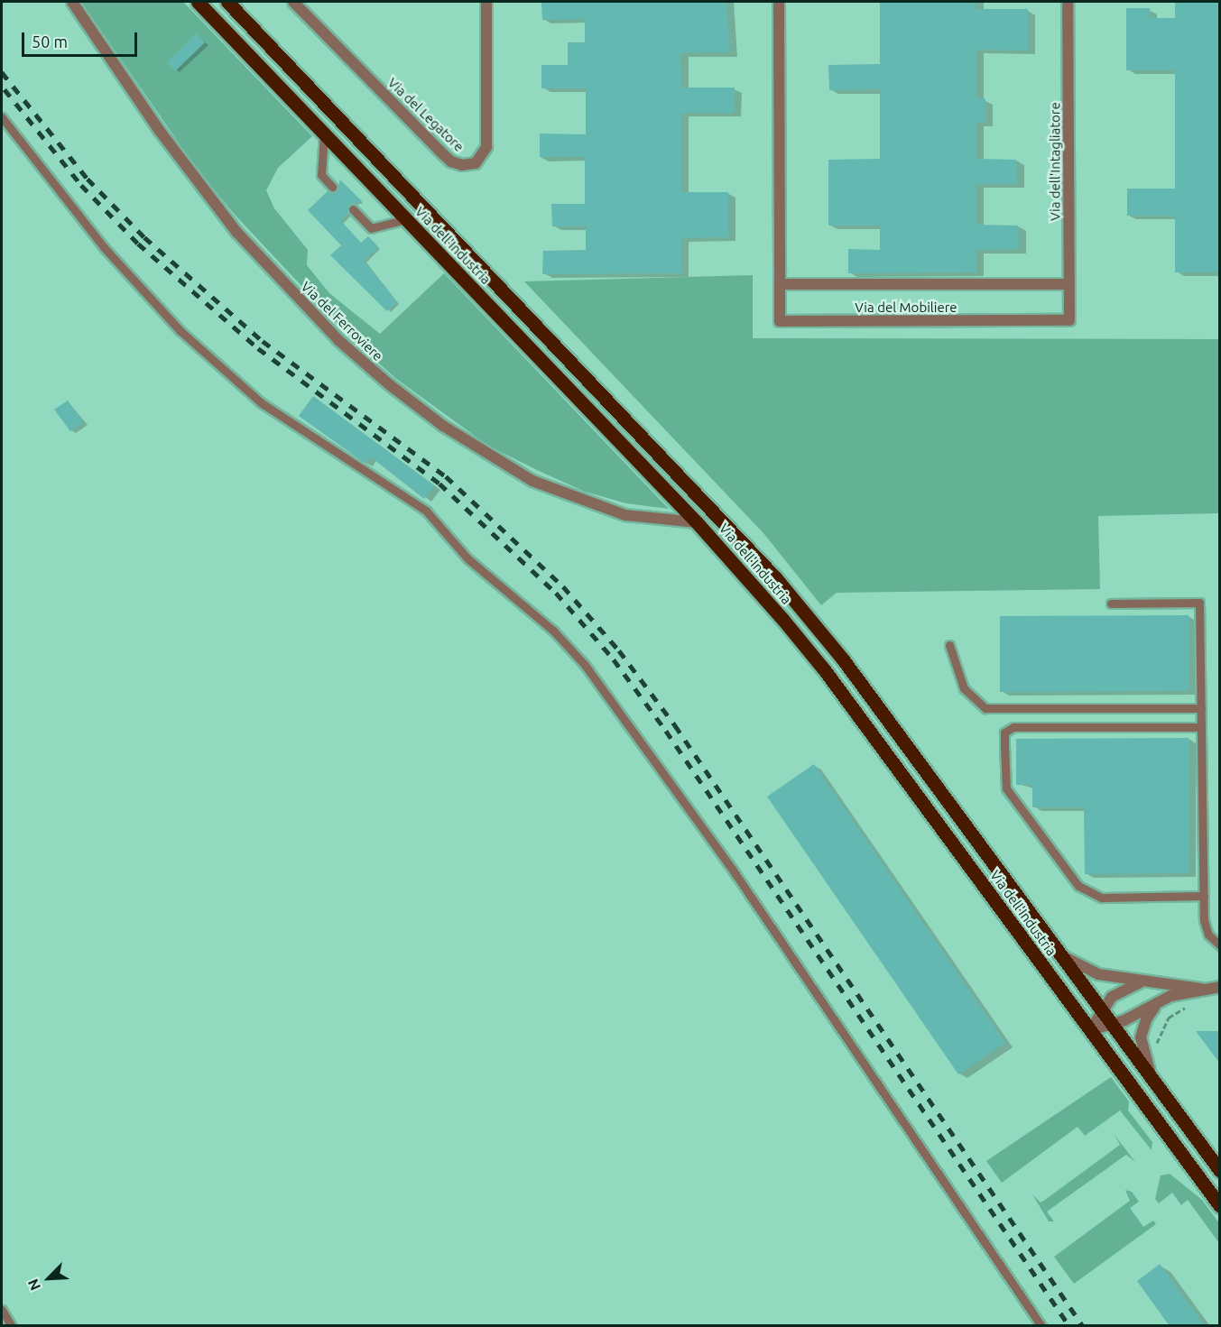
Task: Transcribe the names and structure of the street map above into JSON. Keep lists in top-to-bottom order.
{
  "streets": {
    "main road": ["Via dell'Industria"],
    "street": [
      "Via del Legatore",
      "Via dell'Intagliatore",
      "Via del Mobiliere",
      "Via del Ferroviere"
    ]
  },
  "crossings": [
    ["Via dell'Intagliatore", "Via del Mobiliere"],
    ["Via dell'Industria", "Via del Ferroviere"]
  ],
  "scale_bar": "50 m",
  "north": "bottom left"
}
